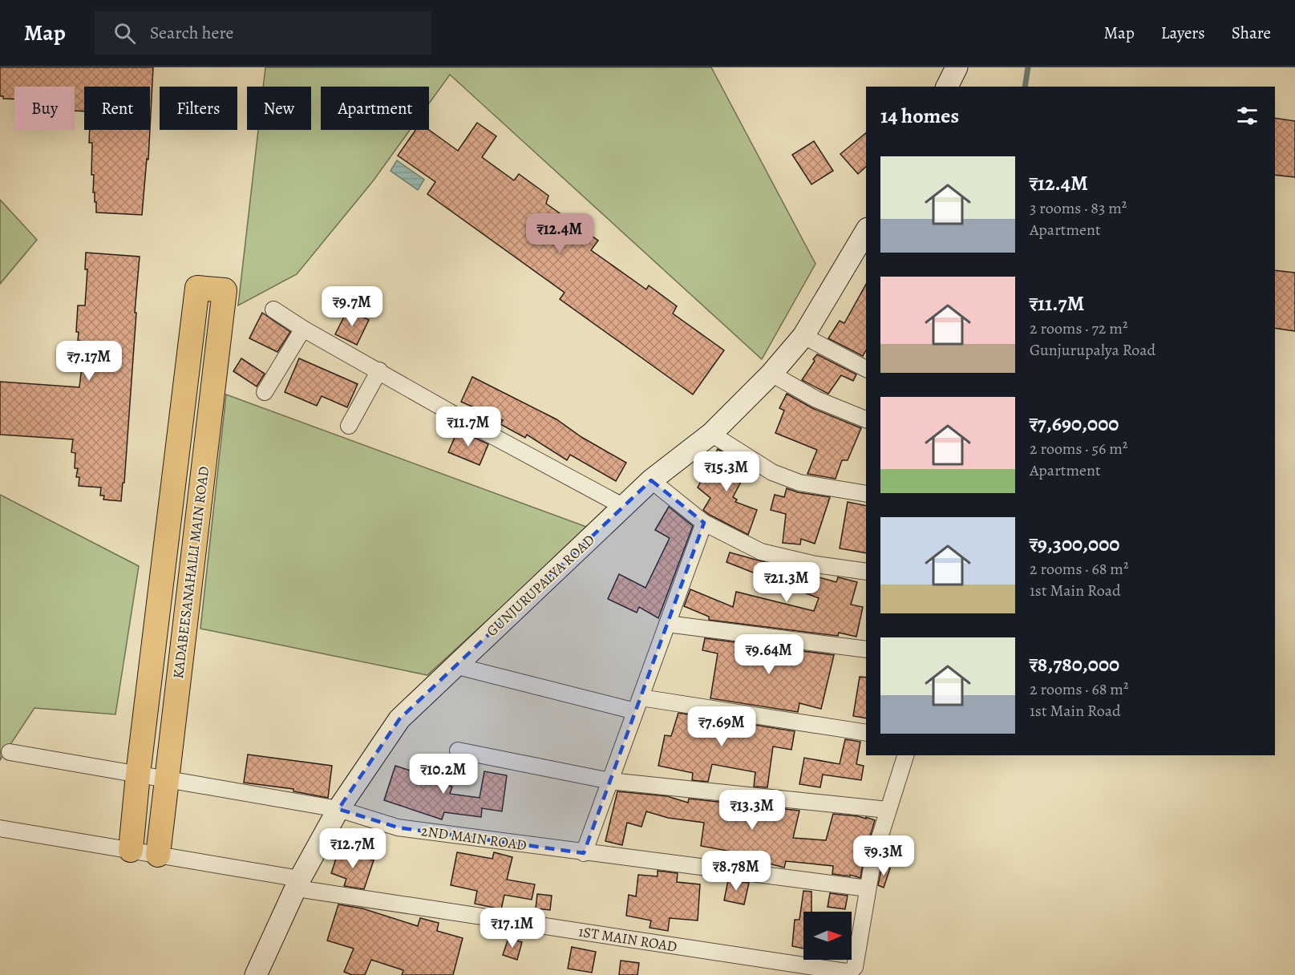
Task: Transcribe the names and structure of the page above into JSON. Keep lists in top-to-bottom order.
{
  "streets": {
    "main road": ["KADABEESANAHALLI MAIN ROAD"],
    "street": ["GUNJURUPALYA ROAD", "2ND MAIN ROAD", "1ST MAIN ROAD"]
  },
  "crossings": [
    ["KADABEESANAHALLI MAIN ROAD", "2ND MAIN ROAD"],
    ["KADABEESANAHALLI MAIN ROAD", "1ST MAIN ROAD"],
    ["GUNJURUPALYA ROAD", "2ND MAIN ROAD"],
    ["GUNJURUPALYA ROAD", "1ST MAIN ROAD"],
    ["2ND MAIN ROAD", "1ST MAIN ROAD"]
  ],
  "north": "right",
  "page": {
    "header": "Map",
    "search": "Search here",
    "nav": ["Map", "Layers", "Share"],
    "chip": [
      "Buy",
      "Rent",
      "Filters",
      "New",
      "Apartment"
    ],
    "heading": "14 homes",
    "list": [
      {
        "name": "₹12.4M",
        "note": "3 rooms · 83 m² · Apartment"
      },
      {
        "name": "₹11.7M",
        "note": "2 rooms · 72 m² · Gunjurupalya Road"
      },
      {
        "name": "₹7,690,000",
        "note": "2 rooms · 56 m² · Apartment"
      },
      {
        "name": "₹9,300,000",
        "note": "2 rooms · 68 m² · 1st Main Road"
      },
      {
        "name": "₹8,780,000",
        "note": "2 rooms · 68 m² · 1st Main Road"
      }
    ],
    "price": [
      "₹12.4M",
      "₹9.7M",
      "₹7.17M",
      "₹11.7M",
      "₹15.3M",
      "₹21.3M",
      "₹9.64M",
      "₹7.69M",
      "₹10.2M",
      "₹13.3M",
      "₹12.7M",
      "₹9.3M",
      "₹8.78M",
      "₹17.1M"
    ]
  }
}
